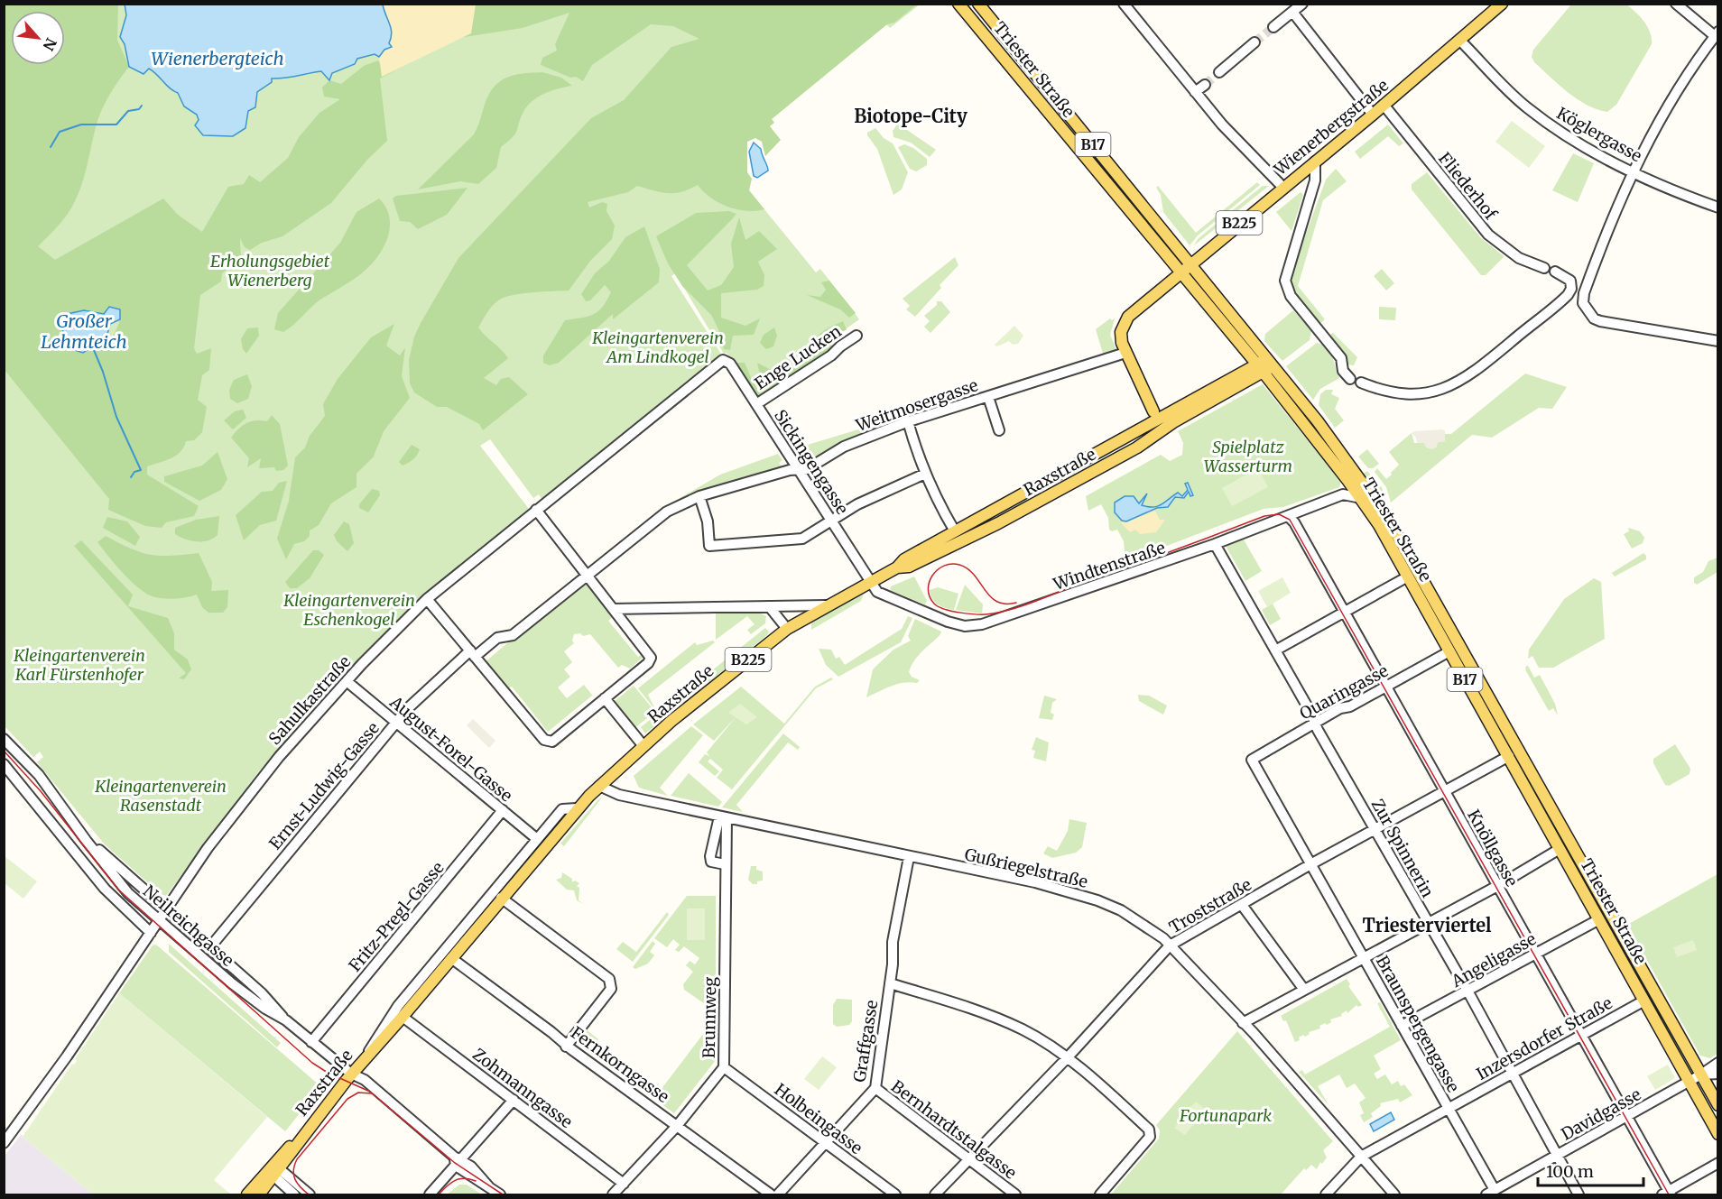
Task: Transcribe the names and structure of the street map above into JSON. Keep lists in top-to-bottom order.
{
  "streets": {
    "main road": [
      "Triester Straße",
      "Wienerbergstraße",
      "B17",
      "B225",
      "Raxstraße"
    ],
    "street": [
      "Köglergasse",
      "Fliederhof",
      "Enge Lucken",
      "Weitmosergasse",
      "Sickingengasse",
      "Windtenstraße",
      "Quaringasse",
      "Sahulkastraße",
      "August-Forel-Gasse",
      "Ernst-Ludwig-Gasse",
      "Zur Spinnerin",
      "Knöllgasse",
      "Gußriegelstraße",
      "Troststraße",
      "Fritz-Pregl-Gasse",
      "Neilreichgasse",
      "Angeligasse",
      "Brunnweg",
      "Braunspergengasse",
      "Inzersdorfer Straße",
      "Graffgasse",
      "Fernkorngasse",
      "Zohmanngasse",
      "Davidgasse",
      "Holbeingasse",
      "Bernhardtstalgasse"
    ]
  },
  "crossings": [
    ["Triester Straße", "Wienerbergstraße"],
    ["Triester Straße", "Raxstraße"],
    ["Triester Straße", "Windtenstraße"],
    ["Triester Straße", "Quaringasse"],
    ["Triester Straße", "Troststraße"],
    ["Triester Straße", "Angeligasse"],
    ["Triester Straße", "Inzersdorfer Straße"],
    ["Triester Straße", "Davidgasse"],
    ["Wienerbergstraße", "Köglergasse"],
    ["Wienerbergstraße", "Fliederhof"],
    ["Wienerbergstraße", "Weitmosergasse"],
    ["Enge Lucken", "Sickingengasse"],
    ["Weitmosergasse", "Sickingengasse"],
    ["Weitmosergasse", "Ernst-Ludwig-Gasse"],
    ["Sickingengasse", "Raxstraße"],
    ["Sickingengasse", "Windtenstraße"],
    ["Sickingengasse", "Sahulkastraße"],
    ["Raxstraße", "Windtenstraße"],
    ["Raxstraße", "August-Forel-Gasse"],
    ["Raxstraße", "Gußriegelstraße"],
    ["Raxstraße", "Neilreichgasse"],
    ["Raxstraße", "Fernkorngasse"],
    ["Raxstraße", "Zohmanngasse"],
    ["Windtenstraße", "Zur Spinnerin"],
    ["Windtenstraße", "Knöllgasse"],
    ["Quaringasse", "Zur Spinnerin"],
    ["Quaringasse", "Knöllgasse"],
    ["Quaringasse", "Braunspergengasse"],
    ["Sahulkastraße", "August-Forel-Gasse"],
    ["Sahulkastraße", "Neilreichgasse"],
    ["August-Forel-Gasse", "Ernst-Ludwig-Gasse"],
    ["August-Forel-Gasse", "Fritz-Pregl-Gasse"],
    ["Ernst-Ludwig-Gasse", "Neilreichgasse"],
    ["Zur Spinnerin", "Troststraße"],
    ["Zur Spinnerin", "Angeligasse"],
    ["Zur Spinnerin", "Inzersdorfer Straße"],
    ["Zur Spinnerin", "Davidgasse"],
    ["Knöllgasse", "Troststraße"],
    ["Knöllgasse", "Angeligasse"],
    ["Knöllgasse", "Inzersdorfer Straße"],
    ["Knöllgasse", "Davidgasse"],
    ["Gußriegelstraße", "Troststraße"],
    ["Gußriegelstraße", "Brunnweg"],
    ["Gußriegelstraße", "Inzersdorfer Straße"],
    ["Gußriegelstraße", "Graffgasse"],
    ["Troststraße", "Braunspergengasse"],
    ["Troststraße", "Bernhardtstalgasse"],
    ["Fritz-Pregl-Gasse", "Neilreichgasse"],
    ["Angeligasse", "Braunspergengasse"],
    ["Brunnweg", "Fernkorngasse"],
    ["Brunnweg", "Zohmanngasse"],
    ["Brunnweg", "Holbeingasse"],
    ["Braunspergengasse", "Inzersdorfer Straße"],
    ["Braunspergengasse", "Davidgasse"],
    ["Graffgasse", "Holbeingasse"],
    ["Graffgasse", "Bernhardtstalgasse"]
  ],
  "districts": ["Biotope-City", "Triesterviertel"],
  "water": ["Wienerbergteich", "Großer Lehmteich"],
  "parks": [
    "Erholungsgebiet Wienerberg",
    "Kleingartenverein Am Lindkogel",
    "Spielplatz Wasserturm",
    "Kleingartenverein Eschenkogel",
    "Kleingartenverein Karl Fürstenhofer",
    "Kleingartenverein Rasenstadt",
    "Fortunapark"
  ],
  "scale_bar": "100 m",
  "north": "bottom right"
}
